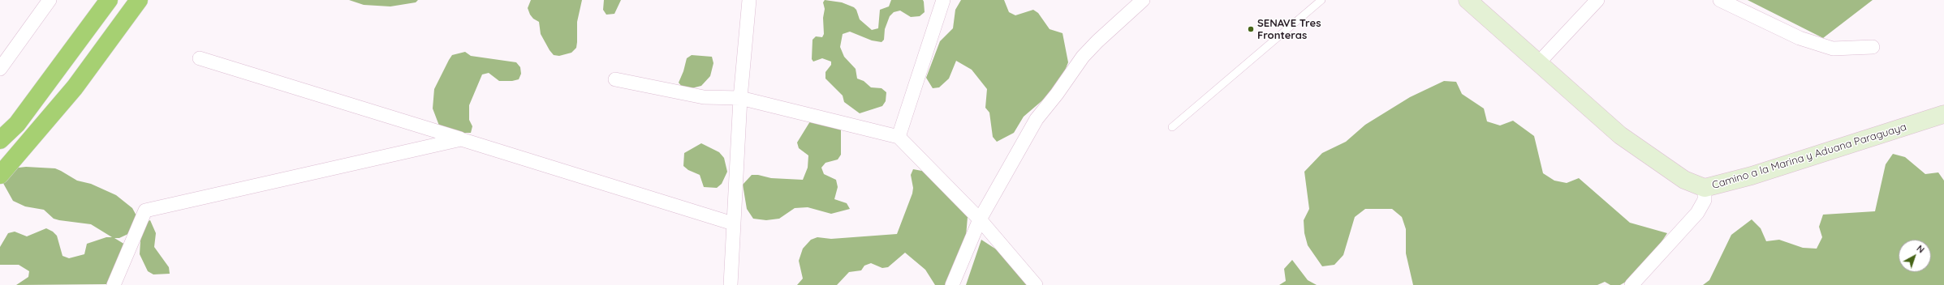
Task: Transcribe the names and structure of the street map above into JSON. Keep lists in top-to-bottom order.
{
  "streets": {
    "street": ["Camino a la Marina y Aduana Paraguaya"]
  },
  "places": ["SENAVE Tres Fronteras"],
  "north": "top right"
}
